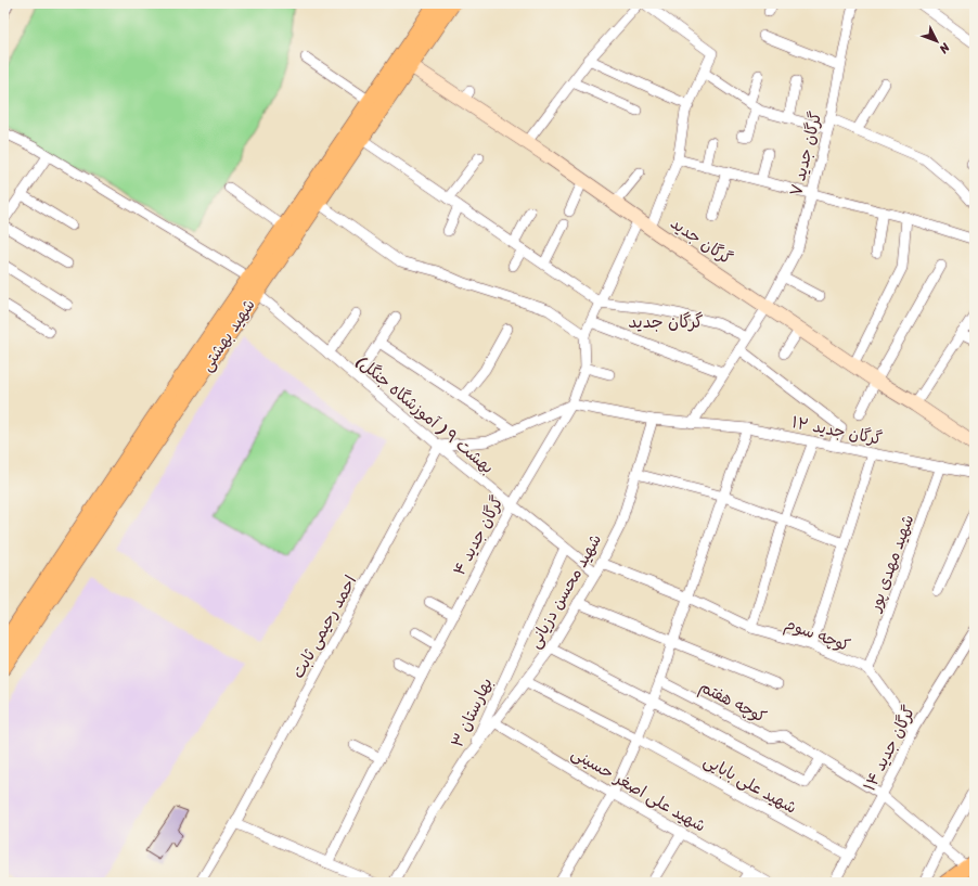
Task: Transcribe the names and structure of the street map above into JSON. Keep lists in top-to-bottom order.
{
  "streets": {
    "main road": ["گرگان جدید", "شهید بهشتی"],
    "street": [
      "گرگان جدید ۷",
      "بهشت ۹ ( آموزشگاه جنگل)",
      "گرگان جدید ۱۲",
      "گرگان جدید ۴",
      "شهید مهدی پور",
      "شهید محسن دزیانی",
      "احمد رحیمی ثابت",
      "کوچه سوم",
      "کوچه هفتم",
      "بهارستان ۳",
      "گرگان جدید ۱۴",
      "شهید علی بابایی",
      "شهید علی اصغر حسینی"
    ]
  },
  "crossings": [
    ["گرگان جدید ۷", "گرگان جدید"],
    ["گرگان جدید ۷", "گرگان جدید ۱۲"],
    ["گرگان جدید", "شهید بهشتی"],
    ["گرگان جدید", "گرگان جدید ۴"],
    ["شهید بهشتی", "بهشت ۹ ( آموزشگاه جنگل)"],
    ["بهشت ۹ ( آموزشگاه جنگل)", "گرگان جدید ۴"],
    ["بهشت ۹ ( آموزشگاه جنگل)", "شهید محسن دزیانی"],
    ["بهشت ۹ ( آموزشگاه جنگل)", "احمد رحیمی ثابت"],
    ["بهشت ۹ ( آموزشگاه جنگل)", "بهارستان ۳"],
    ["گرگان جدید ۱۲", "گرگان جدید ۴"],
    ["گرگان جدید ۱۲", "شهید مهدی پور"],
    ["گرگان جدید ۱۲", "شهید محسن دزیانی"],
    ["شهید مهدی پور", "کوچه سوم"],
    ["شهید محسن دزیانی", "کوچه سوم"],
    ["شهید محسن دزیانی", "بهارستان ۳"],
    ["شهید محسن دزیانی", "شهید علی بابایی"],
    ["شهید محسن دزیانی", "شهید علی اصغر حسینی"],
    ["کوچه هفتم", "گرگان جدید ۱۴"],
    ["گرگان جدید ۱۴", "شهید علی بابایی"]
  ],
  "districts": ["گرگان جدید"],
  "north": "bottom right"
}
